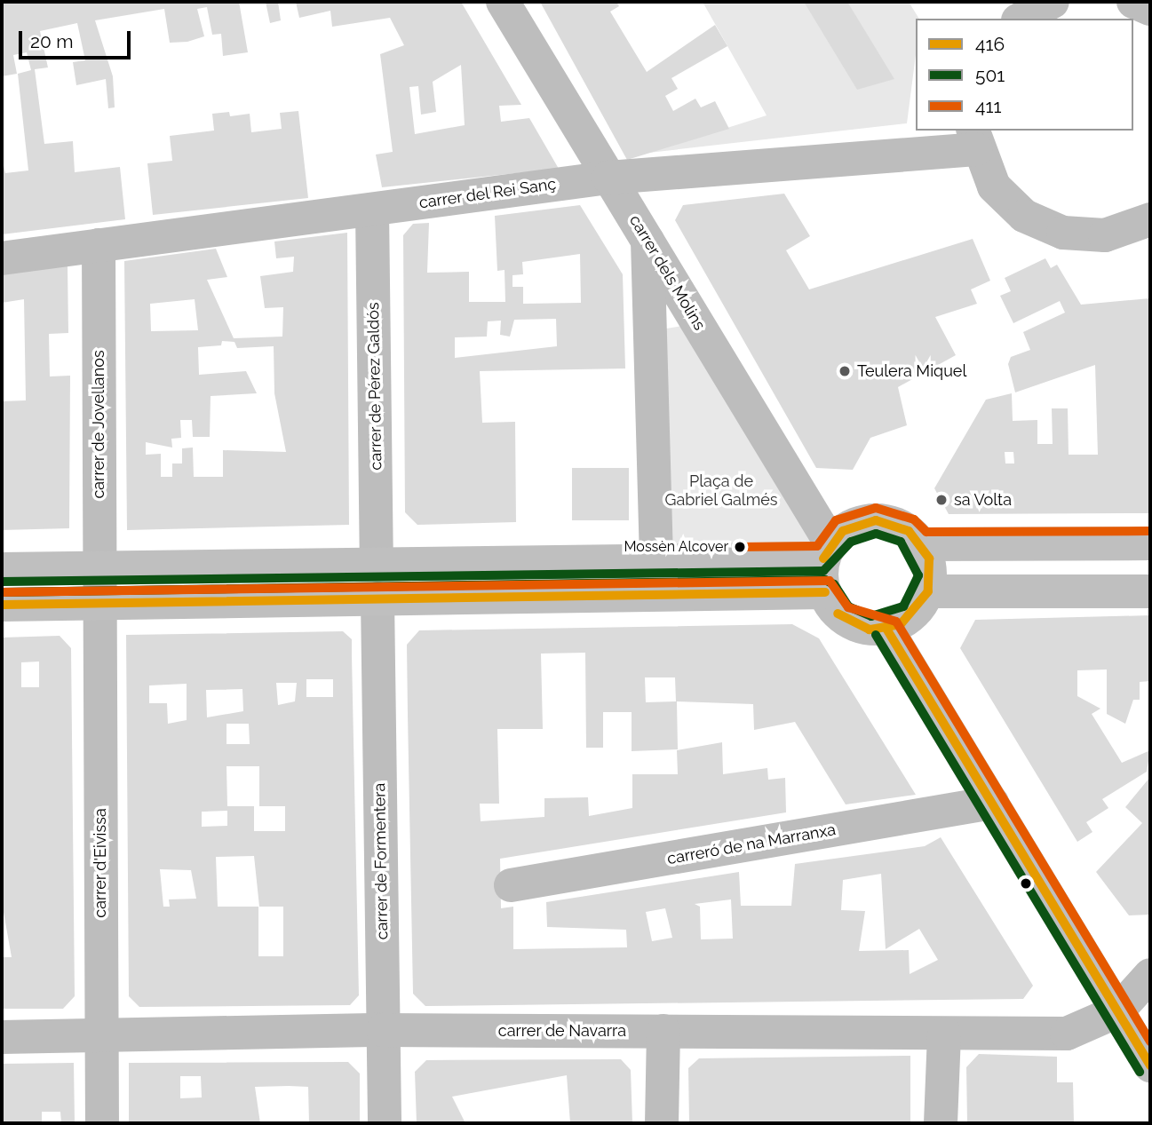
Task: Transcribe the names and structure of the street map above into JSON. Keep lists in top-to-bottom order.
{
  "streets": {
    "street": [
      "carrer del Rei Sanç",
      "carrer dels Molins",
      "carrer de Pérez Galdós",
      "carrer de Jovellanos",
      "carreró de na Marranxa",
      "carrer de Formentera",
      "carrer d'Eivissa",
      "carrer de Navarra"
    ]
  },
  "crossings": [
    ["carrer del Rei Sanç", "carrer dels Molins"],
    ["carrer del Rei Sanç", "carrer de Pérez Galdós"],
    ["carrer del Rei Sanç", "carrer de Jovellanos"],
    ["carrer de Jovellanos", "carrer d'Eivissa"],
    ["carrer de Formentera", "carrer de Navarra"],
    ["carrer d'Eivissa", "carrer de Navarra"]
  ],
  "parks": ["Plaça de Gabriel Galmés"],
  "places": ["Teulera Miquel", "sa Volta", "Mossèn Alcover"],
  "lines": ["transit line 411", "transit line 416", "transit line 501"],
  "legend": ["416", "501", "411"],
  "scale_bar": "20 m"
}
